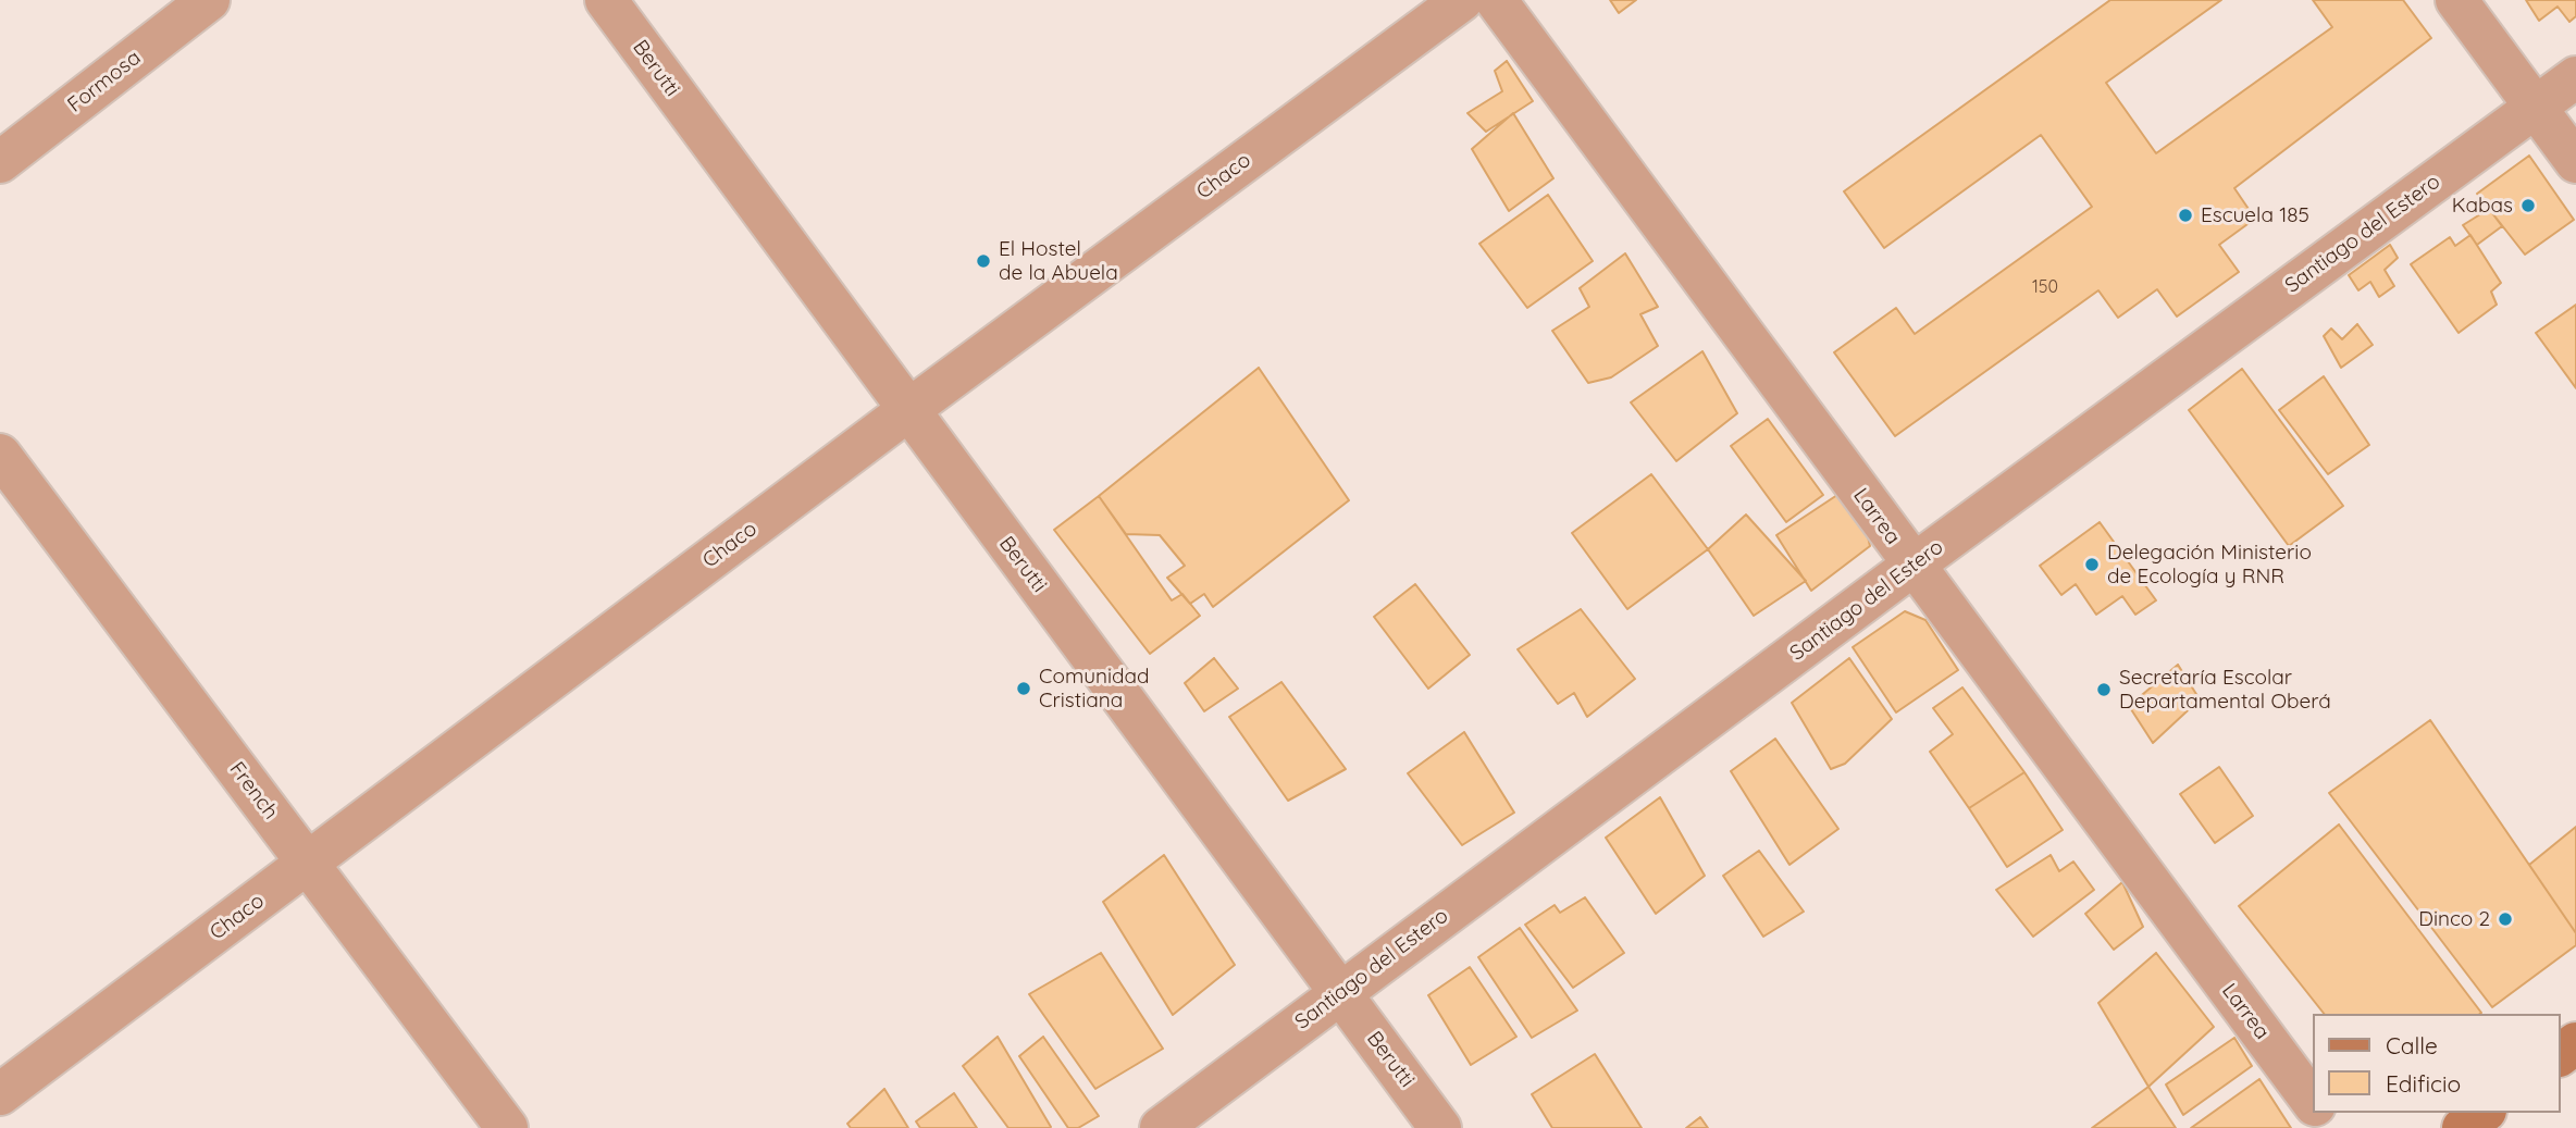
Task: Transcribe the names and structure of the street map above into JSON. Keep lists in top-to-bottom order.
{
  "streets": {
    "street": [
      "Berutti",
      "Formosa",
      "Chaco",
      "Santiago del Estero",
      "Larrea",
      "French"
    ]
  },
  "crossings": [
    ["Berutti", "Chaco"],
    ["Berutti", "Santiago del Estero"],
    ["Chaco", "French"],
    ["Santiago del Estero", "Larrea"]
  ],
  "places": [
    "Kabas",
    "Escuela 185",
    "El Hostel de la Abuela",
    "Delegación Ministerio de Ecología y RNR",
    "Comunidad Cristiana",
    "Secretaría Escolar Departamental Oberá",
    "Dinco 2"
  ],
  "house_numbers": ["150"],
  "legend": ["Calle", "Edificio"]
}
